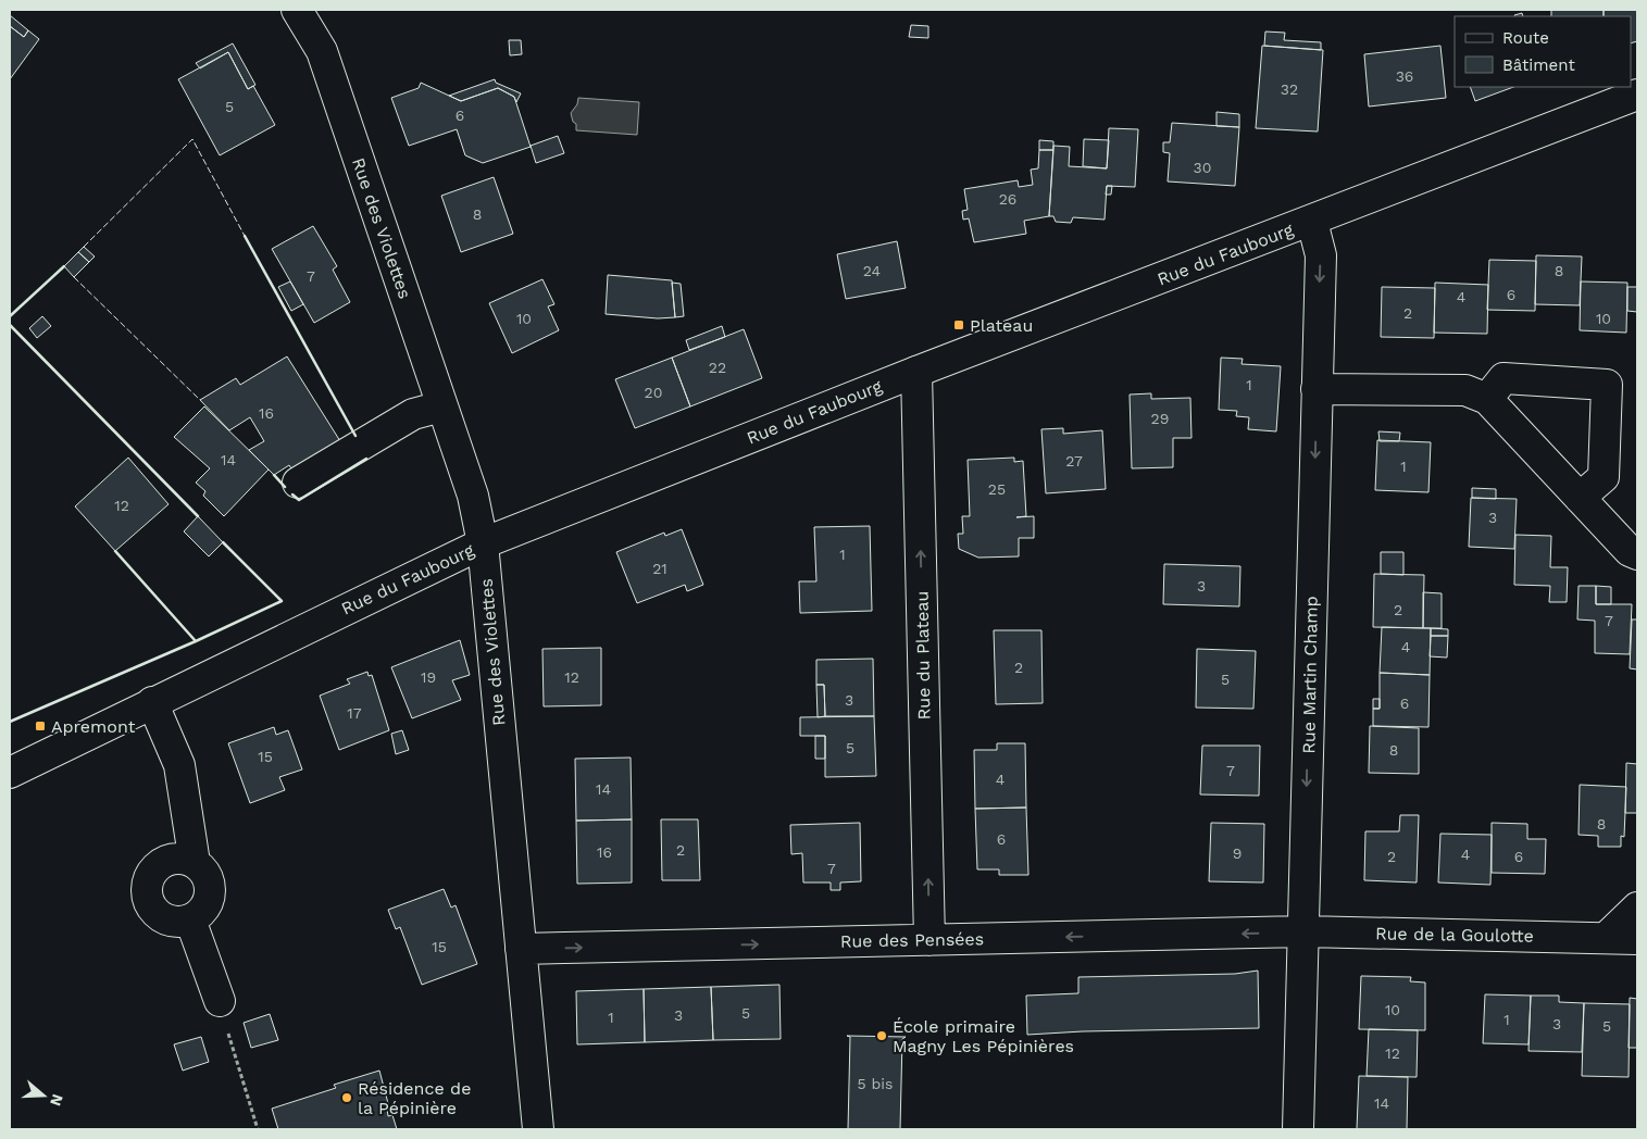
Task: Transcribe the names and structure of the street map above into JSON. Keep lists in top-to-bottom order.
{
  "streets": {
    "street": [
      "Rue des Violettes",
      "Rue du Faubourg",
      "Rue du Plateau",
      "Rue Martin Champ",
      "Rue de la Goulotte",
      "Rue des Pensées"
    ]
  },
  "crossings": [
    ["Rue des Violettes", "Rue du Faubourg"],
    ["Rue des Violettes", "Rue des Pensées"],
    ["Rue du Faubourg", "Rue du Plateau"],
    ["Rue du Faubourg", "Rue Martin Champ"],
    ["Rue du Plateau", "Rue des Pensées"],
    ["Rue Martin Champ", "Rue de la Goulotte"],
    ["Rue Martin Champ", "Rue des Pensées"],
    ["Rue de la Goulotte", "Rue des Pensées"]
  ],
  "one_way": ["Rue du Plateau", "Rue Martin Champ"],
  "places": {
    "transit": ["Plateau", "Apremont"],
    "other": ["École primaire Magny Les Pépinières", "Résidence de la Pépinière"]
  },
  "house_numbers": [
    "36",
    "32",
    "5",
    "6",
    "30",
    "26",
    "8",
    "24",
    "8",
    "7",
    "6",
    "4",
    "2",
    "10",
    "10",
    "22",
    "1",
    "20",
    "16",
    "29",
    "14",
    "27",
    "1",
    "25",
    "12",
    "3",
    "1",
    "21",
    "3",
    "2",
    "7",
    "4",
    "2",
    "19",
    "12",
    "5",
    "3",
    "6",
    "17",
    "5",
    "8",
    "15",
    "7",
    "4",
    "14",
    "8",
    "6",
    "2",
    "16",
    "9",
    "4",
    "2",
    "6",
    "7",
    "15",
    "10",
    "5",
    "3",
    "1",
    "1",
    "3",
    "5",
    "12",
    "5 bis",
    "14"
  ],
  "legend": ["Route", "Bâtiment"],
  "north": "right"
}
